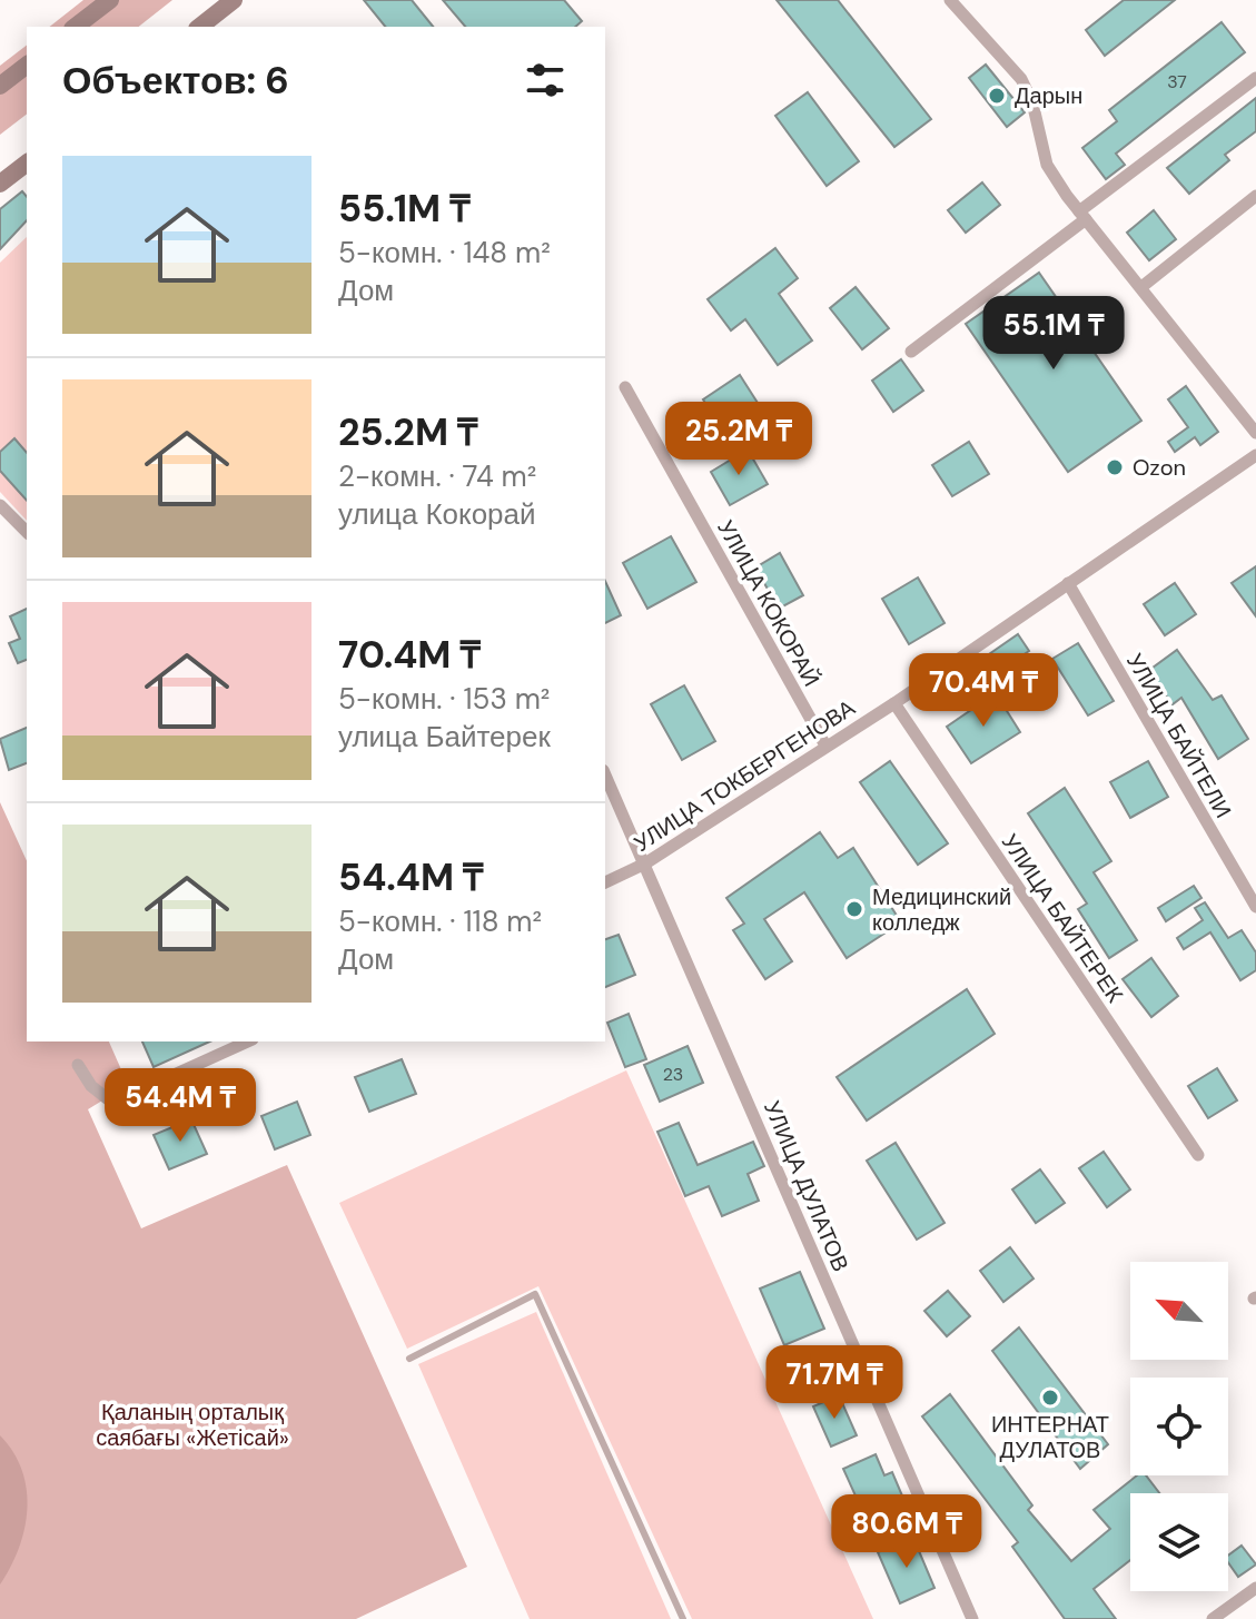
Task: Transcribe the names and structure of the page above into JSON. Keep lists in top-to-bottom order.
{
  "streets": {
    "street": [
      "УЛИЦА КОКОРАЙ",
      "УЛИЦА БАЙТЕЛИ",
      "УЛИЦА ТОКБЕРГЕНОВА",
      "УЛИЦА БАЙТЕРЕК",
      "УЛИЦА ДУЛАТОВ"
    ]
  },
  "crossings": [
    ["УЛИЦА КОКОРАЙ", "УЛИЦА ТОКБЕРГЕНОВА"],
    ["УЛИЦА БАЙТЕЛИ", "УЛИЦА ТОКБЕРГЕНОВА"],
    ["УЛИЦА ТОКБЕРГЕНОВА", "УЛИЦА БАЙТЕРЕК"],
    ["УЛИЦА ТОКБЕРГЕНОВА", "УЛИЦА ДУЛАТОВ"]
  ],
  "parks": ["Қаланың орталық саябағы «Жетісай»"],
  "places": [
    "Дарын",
    "Ozon",
    "Медицинский колледж",
    "ИНТЕРНАТ ДУЛАТОВ"
  ],
  "house_numbers": ["37", "23"],
  "north": "top left",
  "page": {
    "heading": "Объектов: 6",
    "list": [
      {
        "name": "55.1M ₸",
        "note": "5-комн. · 148 m² · Дом"
      },
      {
        "name": "25.2M ₸",
        "note": "2-комн. · 74 m² · улица Кокорай"
      },
      {
        "name": "70.4M ₸",
        "note": "5-комн. · 153 m² · улица Байтерек"
      },
      {
        "name": "54.4M ₸",
        "note": "5-комн. · 118 m² · Дом"
      }
    ],
    "price": [
      "55.1M ₸",
      "25.2M ₸",
      "70.4M ₸",
      "54.4M ₸",
      "71.7M ₸",
      "80.6M ₸"
    ]
  }
}
